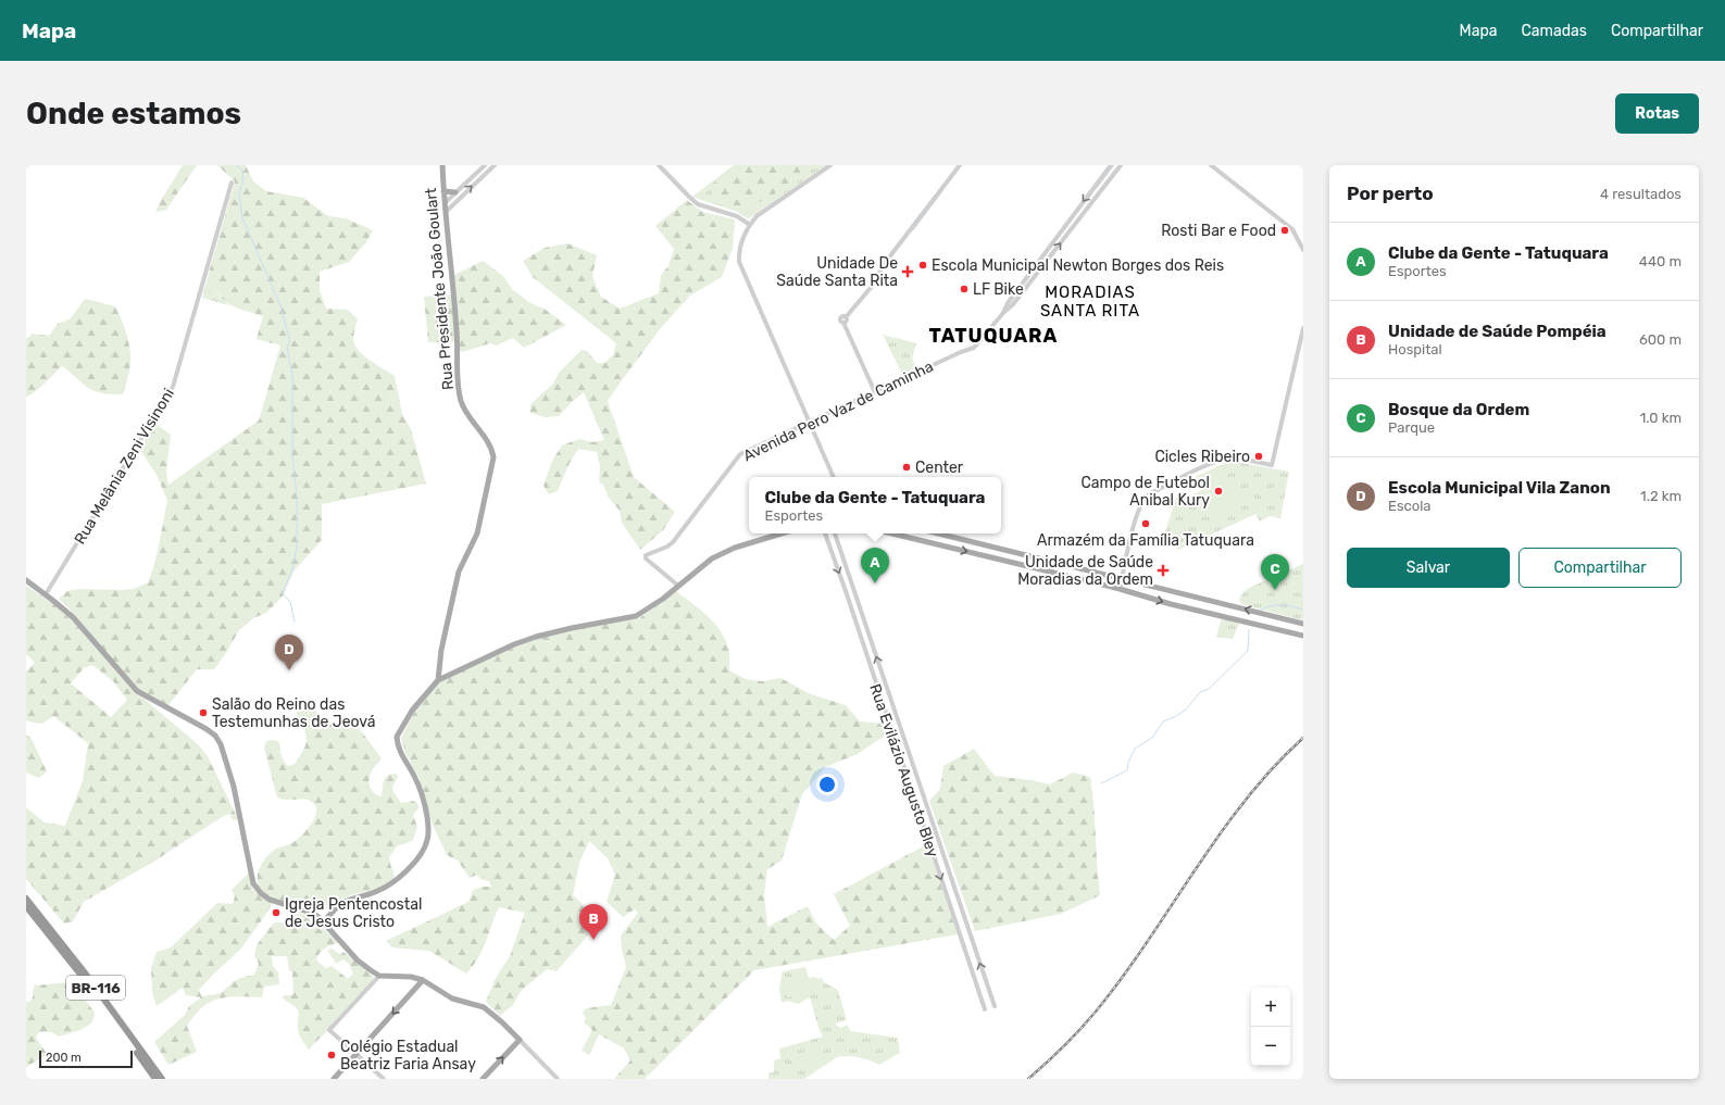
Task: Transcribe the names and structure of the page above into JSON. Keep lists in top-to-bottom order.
{
  "streets": {
    "highway": ["BR-116"],
    "main road": ["Rua Presidente João Goulart"],
    "street": ["Avenida Pero Vaz de Caminha", "Rua Melânia Zeni Visinoni", "Rua Evilázio Augusto Bley"]
  },
  "districts": ["MORADIAS SANTA RITA", "TATUQUARA"],
  "places": {
    "other": [
      "Rosti Bar e Food",
      "Escola Municipal Newton Borges dos Reis",
      "LF Bike",
      "Cicles Ribeiro",
      "Center",
      "Campo de Futebol Anibal Kury",
      "Armazém da Família Tatuquara",
      "Salão do Reino das Testemunhas de Jeová",
      "Igreja Pentencostal de Jesus Cristo",
      "Colégio Estadual Beatriz Faria Ansay"
    ],
    "health": ["Unidade De Saúde Santa Rita", "Unidade de Saúde Moradias da Ordem"]
  },
  "scale_bar": "200 m",
  "page": {
    "header": "Mapa",
    "nav": ["Mapa", "Camadas", "Compartilhar"],
    "buttons": [
      "Rotas",
      ["Salvar", "Compartilhar"]
    ],
    "title": "Onde estamos",
    "heading": ["Por perto", "4 resultados"],
    "list": [
      {
        "mark": "A",
        "name": "Clube da Gente - Tatuquara",
        "note": "Esportes",
        "value": "440 m"
      },
      {
        "mark": "B",
        "name": "Unidade de Saúde Pompéia",
        "note": "Hospital",
        "value": "600 m"
      },
      {
        "mark": "C",
        "name": "Bosque da Ordem",
        "note": "Parque",
        "value": "1.0 km"
      },
      {
        "mark": "D",
        "name": "Escola Municipal Vila Zanon",
        "note": "Escola",
        "value": "1.2 km"
      }
    ],
    "popup": ["Clube da Gente - Tatuquara", "Esportes"],
    "pins": [
      "A",
      "C",
      "D",
      "B"
    ],
    "map_buttons": ["+", "−"],
    "scale": "200 m"
  }
}
